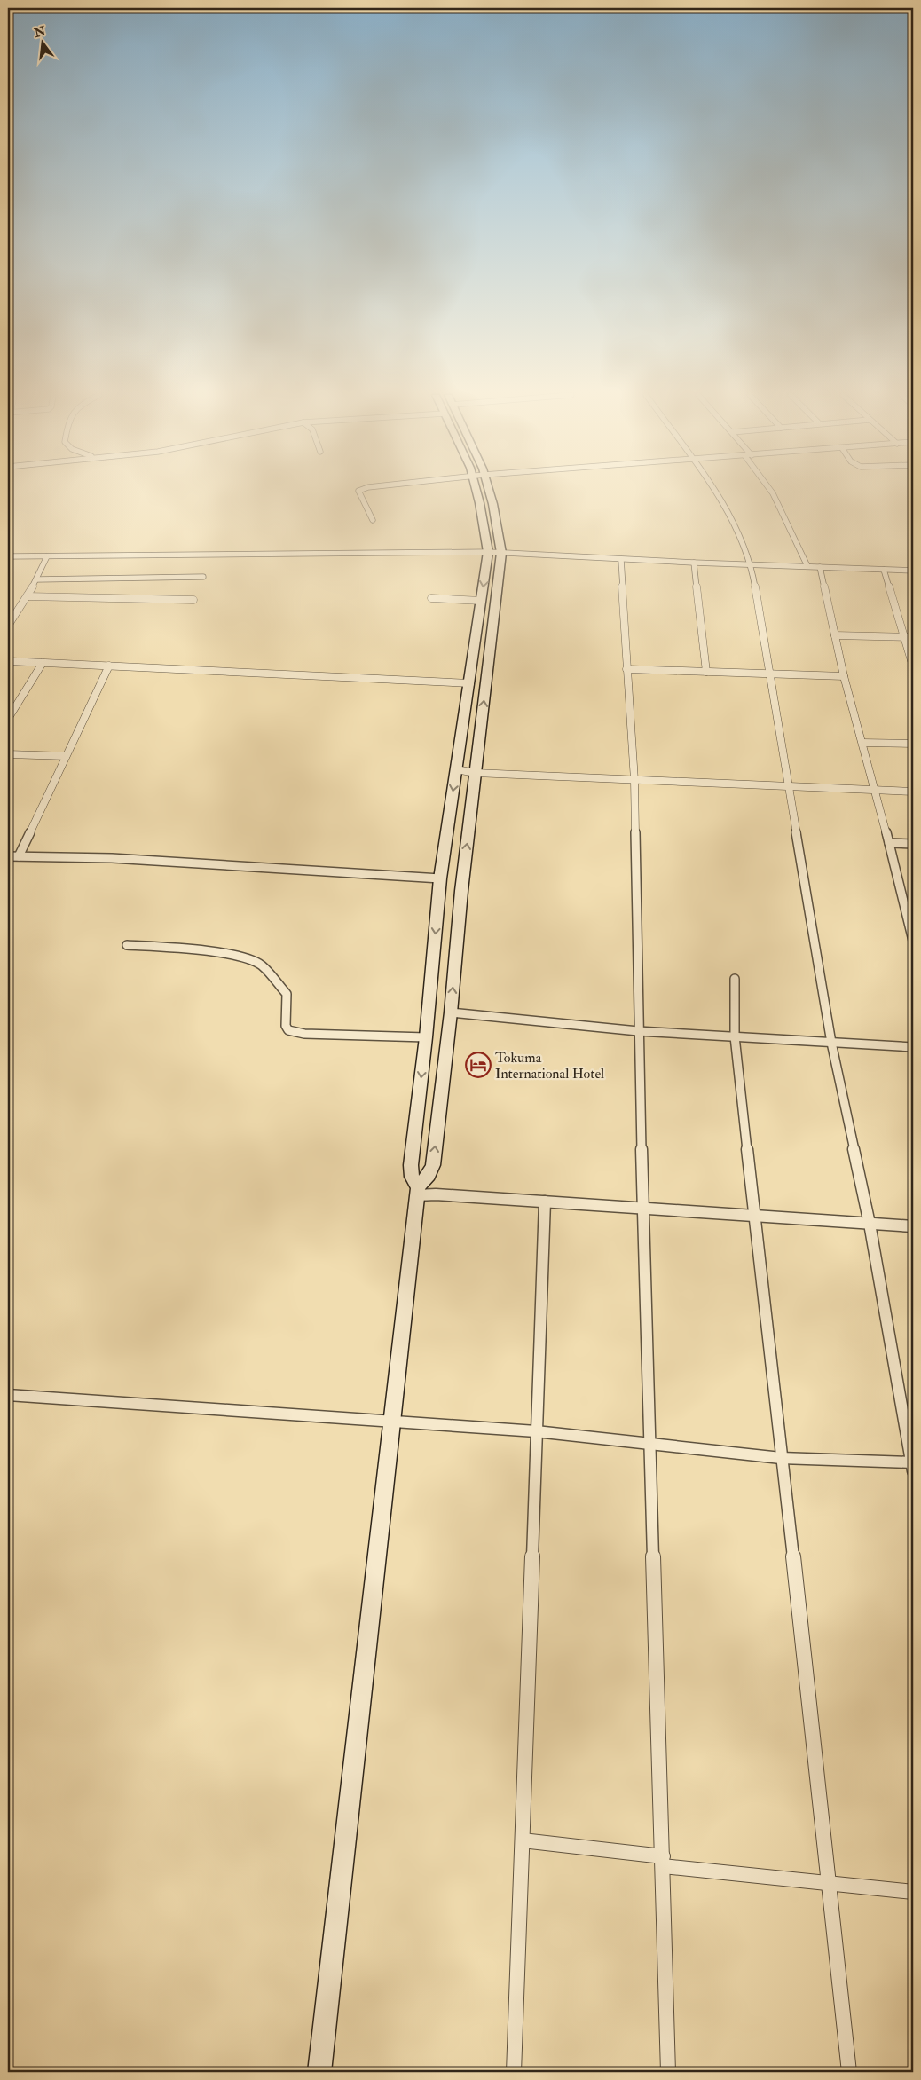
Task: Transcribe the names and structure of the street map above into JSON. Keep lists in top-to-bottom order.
{
  "places": {
    "hotel": ["Tokuma International Hotel"]
  },
  "north": "top"
}
